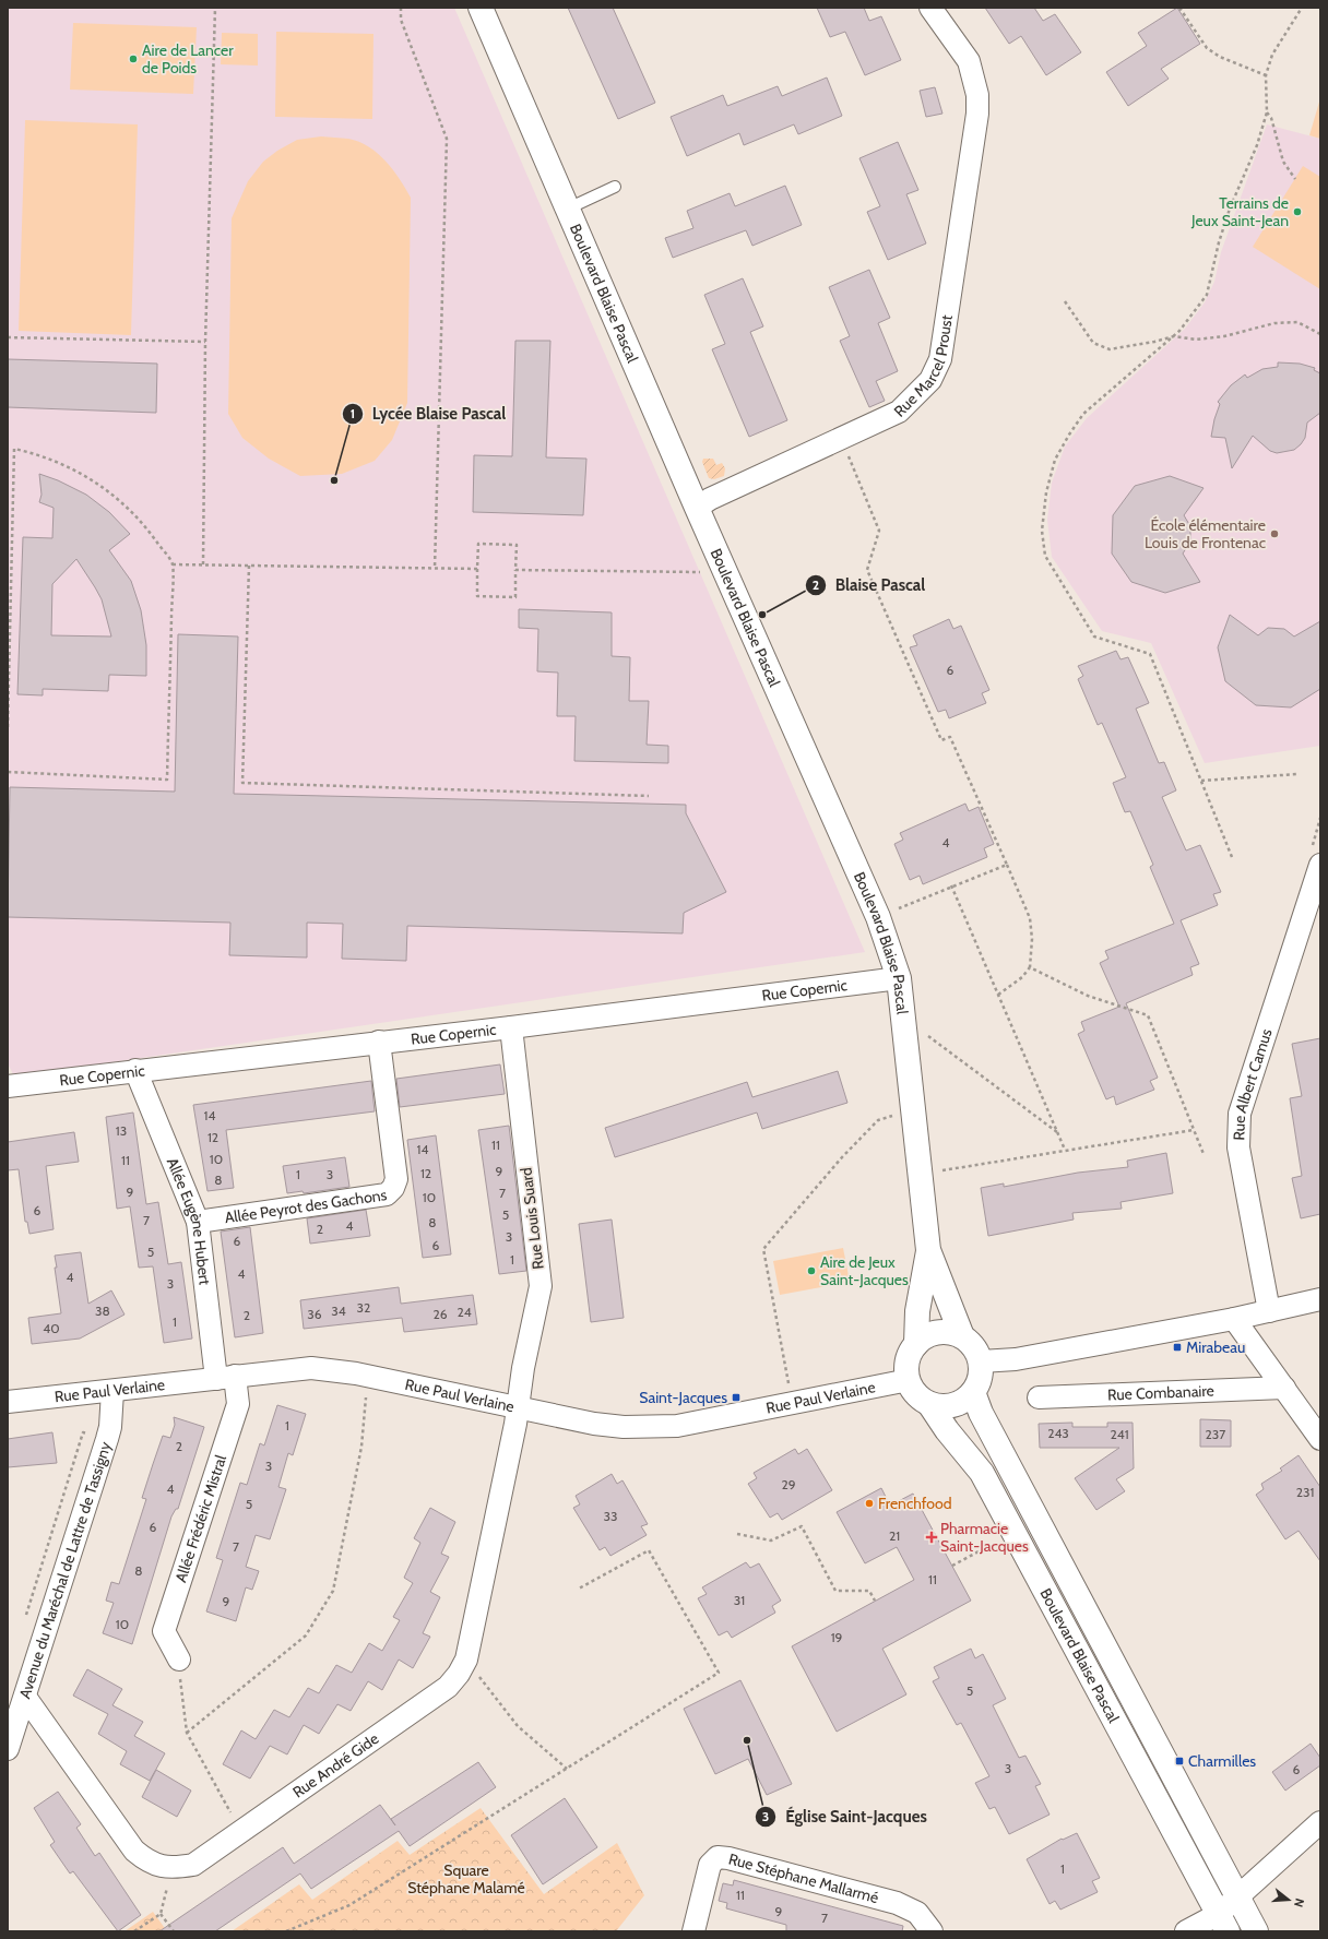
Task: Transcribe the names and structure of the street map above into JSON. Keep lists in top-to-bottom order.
{
  "streets": {
    "street": [
      "Boulevard Blaise Pascal",
      "Rue Marcel Proust",
      "Rue Copernic",
      "Rue Albert Camus",
      "Allée Peyrot des Gachons",
      "Rue Louis Suard",
      "Allée Eugène Hubert",
      "Rue Paul Verlaine",
      "Rue Combanaire",
      "Allée Frédéric Mistral",
      "Avenue du Maréchal de Lattre de Tassigny",
      "Rue André Gide",
      "Rue Stéphane Mallarmé"
    ]
  },
  "crossings": [
    ["Boulevard Blaise Pascal", "Rue Marcel Proust"],
    ["Boulevard Blaise Pascal", "Rue Copernic"],
    ["Boulevard Blaise Pascal", "Rue Paul Verlaine"],
    ["Rue Copernic", "Allée Peyrot des Gachons"],
    ["Rue Copernic", "Rue Louis Suard"],
    ["Rue Copernic", "Allée Eugène Hubert"],
    ["Allée Peyrot des Gachons", "Allée Eugène Hubert"],
    ["Rue Louis Suard", "Rue Paul Verlaine"],
    ["Rue Louis Suard", "Rue André Gide"],
    ["Allée Eugène Hubert", "Rue Paul Verlaine"],
    ["Allée Eugène Hubert", "Allée Frédéric Mistral"],
    ["Rue Paul Verlaine", "Allée Frédéric Mistral"],
    ["Rue Paul Verlaine", "Avenue du Maréchal de Lattre de Tassigny"],
    ["Rue Paul Verlaine", "Rue André Gide"],
    ["Avenue du Maréchal de Lattre de Tassigny", "Rue André Gide"]
  ],
  "parks": ["Square Stéphane Malamé"],
  "places": {
    "other": [
      "Aire de Lancer de Poids",
      "Terrains de Jeux Saint-Jean",
      "Lycée Blaise Pascal",
      "École élémentaire Louis de Frontenac",
      "Blaise Pascal",
      "Aire de Jeux Saint-Jacques",
      "Frenchfood",
      "Église Saint-Jacques"
    ],
    "transit": ["Mirabeau", "Saint-Jacques", "Charmilles"],
    "health": ["Pharmacie Saint-Jacques"]
  },
  "house_numbers": [
    "6",
    "4",
    "14",
    "13",
    "12",
    "11",
    "14",
    "10",
    "11",
    "9",
    "12",
    "1",
    "3",
    "8",
    "9",
    "7",
    "10",
    "6",
    "5",
    "7",
    "8",
    "4",
    "2",
    "3",
    "6",
    "6",
    "5",
    "1",
    "4",
    "4",
    "3",
    "32",
    "38",
    "34",
    "24",
    "36",
    "26",
    "2",
    "1",
    "40",
    "1",
    "243",
    "241",
    "237",
    "2",
    "3",
    "29",
    "4",
    "231",
    "5",
    "33",
    "6",
    "21",
    "7",
    "8",
    "11",
    "31",
    "9",
    "10",
    "19",
    "5",
    "3",
    "6",
    "1",
    "11",
    "9",
    "7"
  ],
  "north": "right"
}
